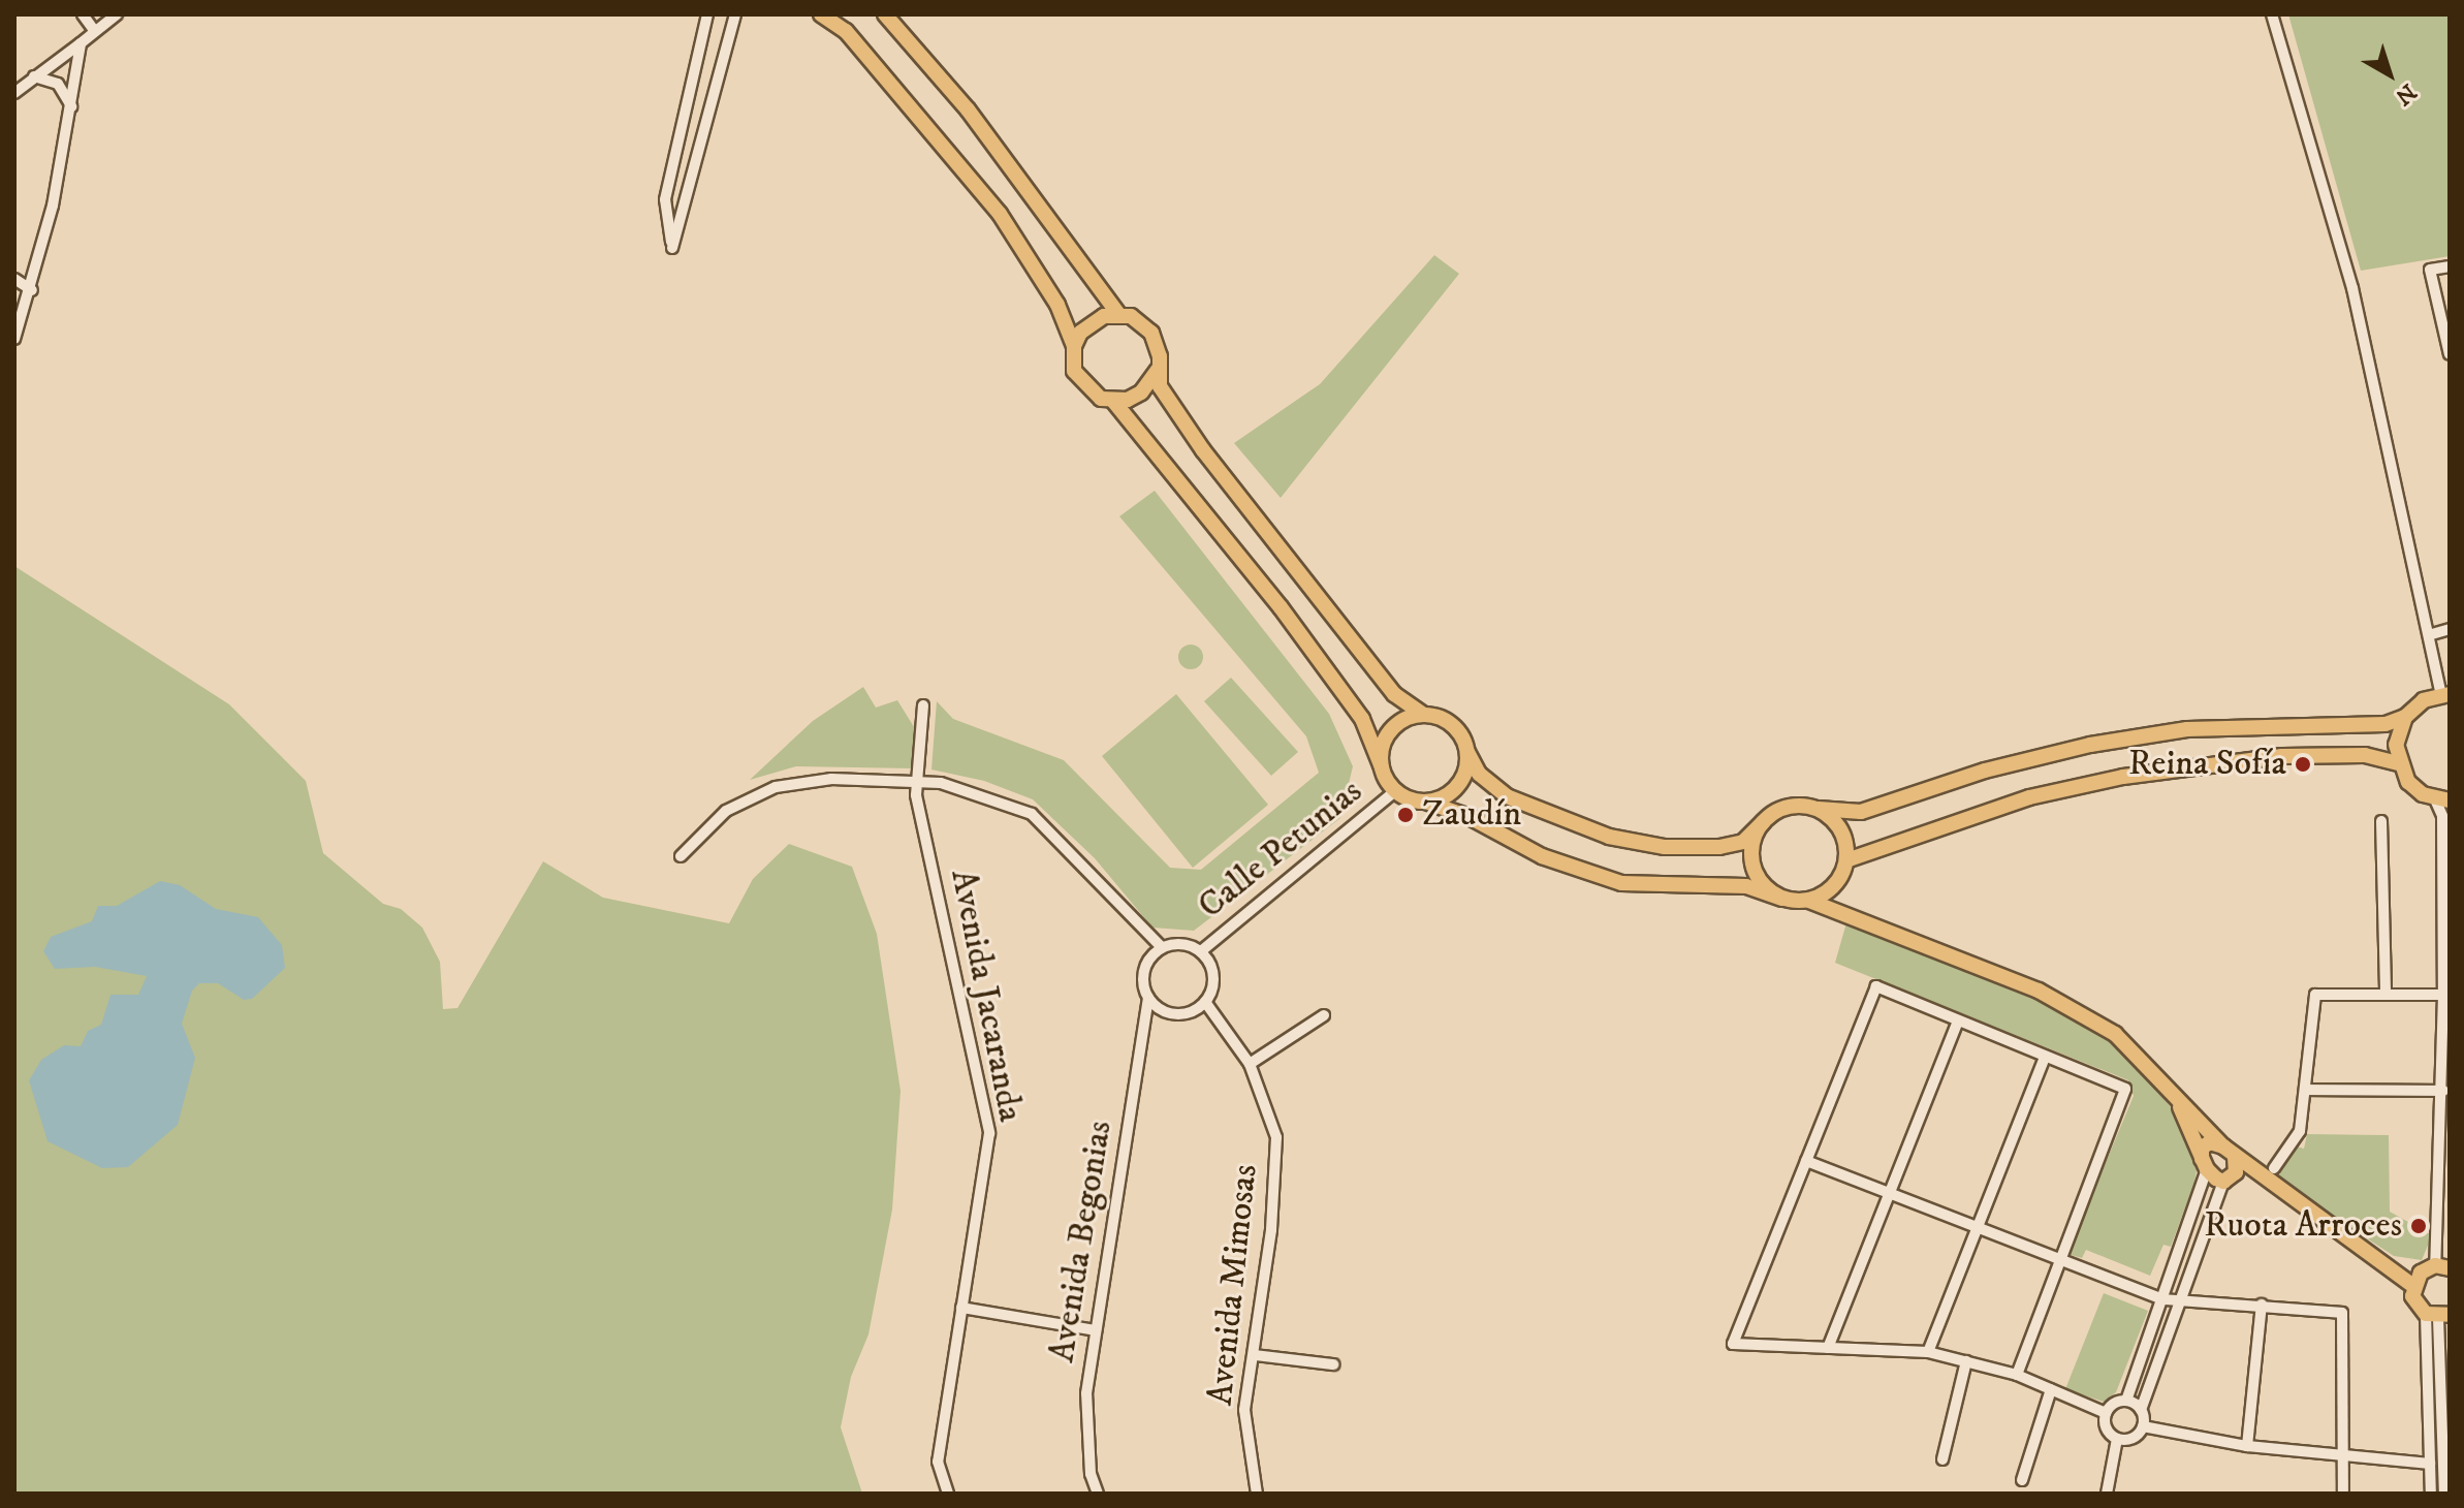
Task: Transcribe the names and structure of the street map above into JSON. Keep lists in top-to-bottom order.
{
  "streets": {
    "street": [
      "Calle Petunias",
      "Avenida Jacaranda",
      "Avenida Begonias",
      "Avenida Mimosas"
    ]
  },
  "crossings": [
    ["Calle Petunias", "Avenida Begonias"],
    ["Calle Petunias", "Avenida Mimosas"],
    ["Avenida Begonias", "Avenida Mimosas"]
  ],
  "places": ["Reina Sofía", "Zaudín", "Ruota Arroces"],
  "north": "bottom right"
}
